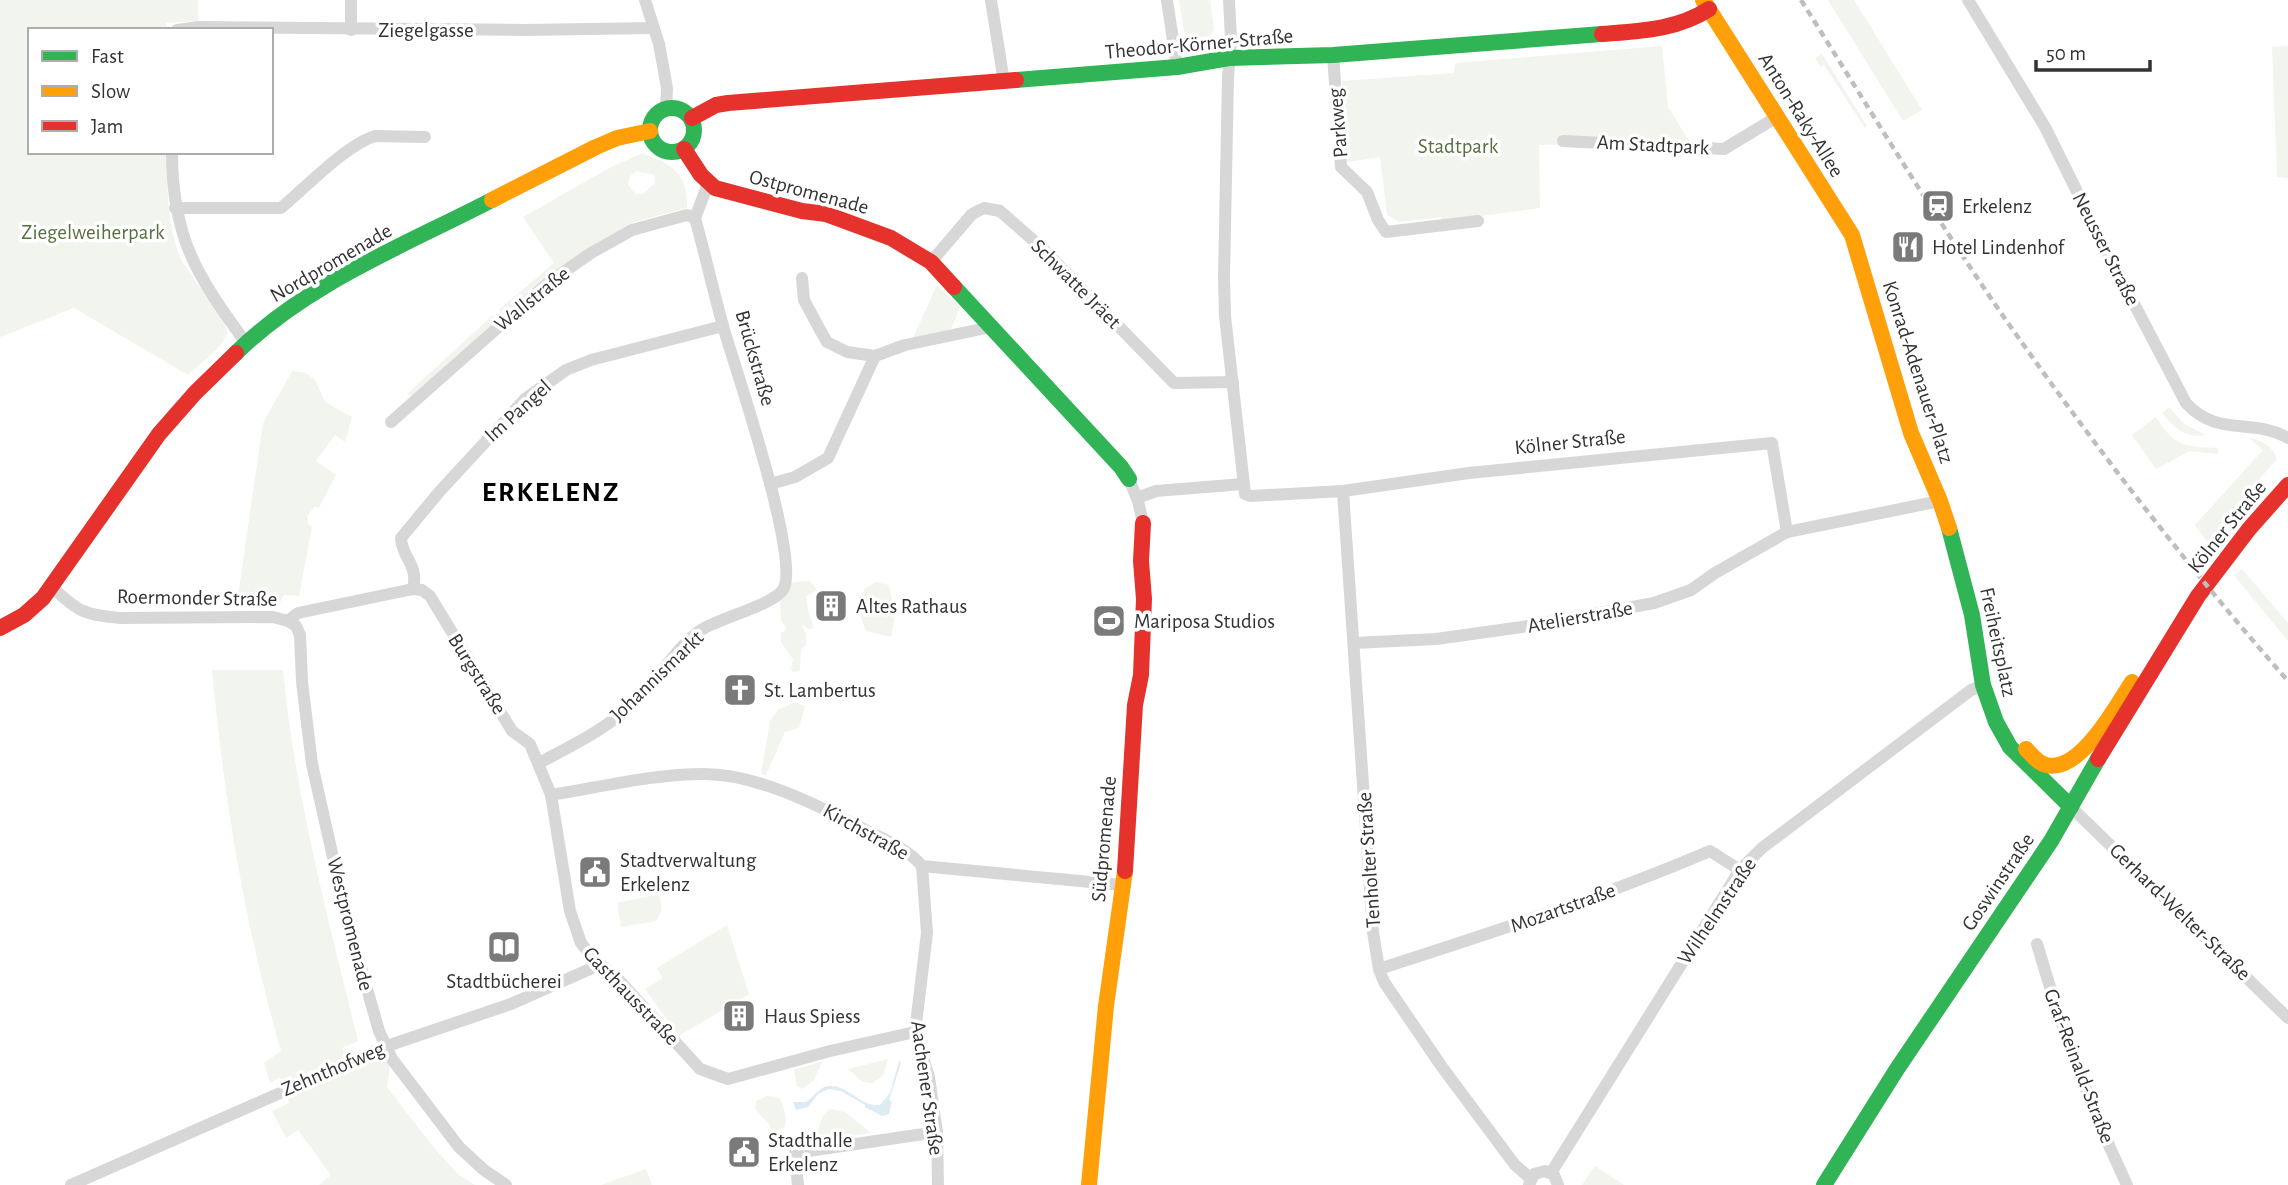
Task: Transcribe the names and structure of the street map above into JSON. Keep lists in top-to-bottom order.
{
  "streets": {
    "street": [
      "Ziegelgasse",
      "Theodor-Körner-Straße",
      "Anton-Raky-Allee",
      "Parkweg",
      "Am Stadtpark",
      "Ostpromenade",
      "Neusser Straße",
      "Nordpromenade",
      "Schwatte Jräet",
      "Wallstraße",
      "Brückstraße",
      "Konrad-Adenauer-Platz",
      "Im Pangel",
      "Kölner Straße",
      "Roermonder Straße",
      "Atelierstraße",
      "Freiheitsplatz",
      "Burgstraße",
      "Johannismarkt",
      "Kirchstraße",
      "Südpromenade",
      "Tenholter Straße",
      "Goswinstraße",
      "Mozartstraße",
      "Wilhelmstraße",
      "Gerhard-Welter-Straße",
      "Westpromenade",
      "Gasthausstraße",
      "Graf-Reinald-Straße",
      "Zehnthofweg",
      "Aachener Straße"
    ]
  },
  "crossings": [
    ["Theodor-Körner-Straße", "Anton-Raky-Allee"],
    ["Theodor-Körner-Straße", "Parkweg"],
    ["Theodor-Körner-Straße", "Nordpromenade"],
    ["Anton-Raky-Allee", "Am Stadtpark"],
    ["Anton-Raky-Allee", "Konrad-Adenauer-Platz"],
    ["Ostpromenade", "Schwatte Jräet"],
    ["Ostpromenade", "Kölner Straße"],
    ["Ostpromenade", "Südpromenade"],
    ["Nordpromenade", "Roermonder Straße"],
    ["Wallstraße", "Brückstraße"],
    ["Brückstraße", "Im Pangel"],
    ["Brückstraße", "Johannismarkt"],
    ["Konrad-Adenauer-Platz", "Freiheitsplatz"],
    ["Im Pangel", "Roermonder Straße"],
    ["Im Pangel", "Burgstraße"],
    ["Kölner Straße", "Atelierstraße"],
    ["Kölner Straße", "Südpromenade"],
    ["Kölner Straße", "Tenholter Straße"],
    ["Kölner Straße", "Goswinstraße"],
    ["Roermonder Straße", "Burgstraße"],
    ["Roermonder Straße", "Westpromenade"],
    ["Atelierstraße", "Tenholter Straße"],
    ["Freiheitsplatz", "Goswinstraße"],
    ["Freiheitsplatz", "Wilhelmstraße"],
    ["Freiheitsplatz", "Gerhard-Welter-Straße"],
    ["Burgstraße", "Johannismarkt"],
    ["Kirchstraße", "Südpromenade"],
    ["Kirchstraße", "Gasthausstraße"],
    ["Kirchstraße", "Aachener Straße"],
    ["Tenholter Straße", "Mozartstraße"],
    ["Goswinstraße", "Gerhard-Welter-Straße"],
    ["Mozartstraße", "Wilhelmstraße"],
    ["Westpromenade", "Zehnthofweg"],
    ["Gasthausstraße", "Zehnthofweg"],
    ["Gasthausstraße", "Aachener Straße"]
  ],
  "districts": ["ERKELENZ"],
  "parks": ["Stadtpark", "Ziegelweiherpark"],
  "places": {
    "station": ["Erkelenz"],
    "restaurant": ["Hotel Lindenhof"],
    "building": ["Altes Rathaus", "Haus Spiess"],
    "sports": ["Mariposa Studios"],
    "church": ["St. Lambertus"],
    "public building": ["Stadtverwaltung Erkelenz", "Stadthalle Erkelenz"],
    "library": ["Stadtbücherei"]
  },
  "legend": ["Fast", "Slow", "Jam"],
  "scale_bar": "50 m"
}
